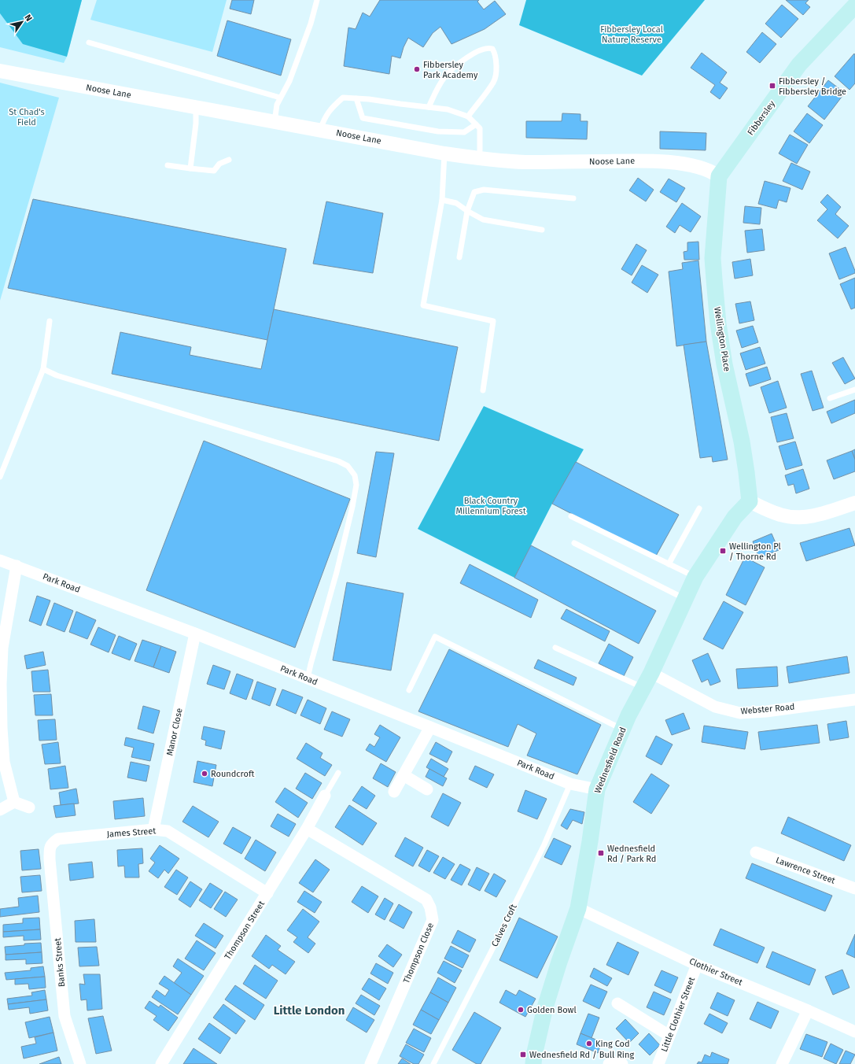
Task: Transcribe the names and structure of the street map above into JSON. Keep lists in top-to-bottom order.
{
  "streets": {
    "main road": ["Fibbersley", "Wellington Place", "Wednesfield Road"],
    "street": [
      "Noose Lane",
      "Park Road",
      "Webster Road",
      "Manor Close",
      "James Street",
      "Lawrence Street",
      "Thompson Street",
      "Thompson Close",
      "Banks Street",
      "Clothier Street",
      "Little Clothier Street"
    ],
    "lane": ["Calves Croft"]
  },
  "crossings": [
    ["Noose Lane", "Fibbersley"],
    ["Noose Lane", "Wellington Place"],
    ["Fibbersley", "Wellington Place"],
    ["Wellington Place", "Wednesfield Road"],
    ["Park Road", "Manor Close"],
    ["Park Road", "Wednesfield Road"],
    ["Park Road", "Calves Croft"],
    ["Webster Road", "Wednesfield Road"],
    ["Manor Close", "James Street"],
    ["Wednesfield Road", "Clothier Street"],
    ["James Street", "Thompson Street"],
    ["James Street", "Banks Street"],
    ["Thompson Street", "Thompson Close"],
    ["Clothier Street", "Little Clothier Street"]
  ],
  "districts": ["Little London"],
  "parks": ["Fibbersley Local Nature Reserve", "St Chad's Field", "Black Country Millennium Forest"],
  "places": {
    "other": [
      "Fibbersley Park Academy",
      "Roundcroft",
      "Golden Bowl",
      "King Cod"
    ],
    "transit": [
      "Fibbersley / Fibbersley Bridge",
      "Wellington Pl / Thorne Rd",
      "Wednesfield Rd / Park Rd",
      "Wednesfield Rd / Bull Ring"
    ]
  },
  "north": "top right"
}
